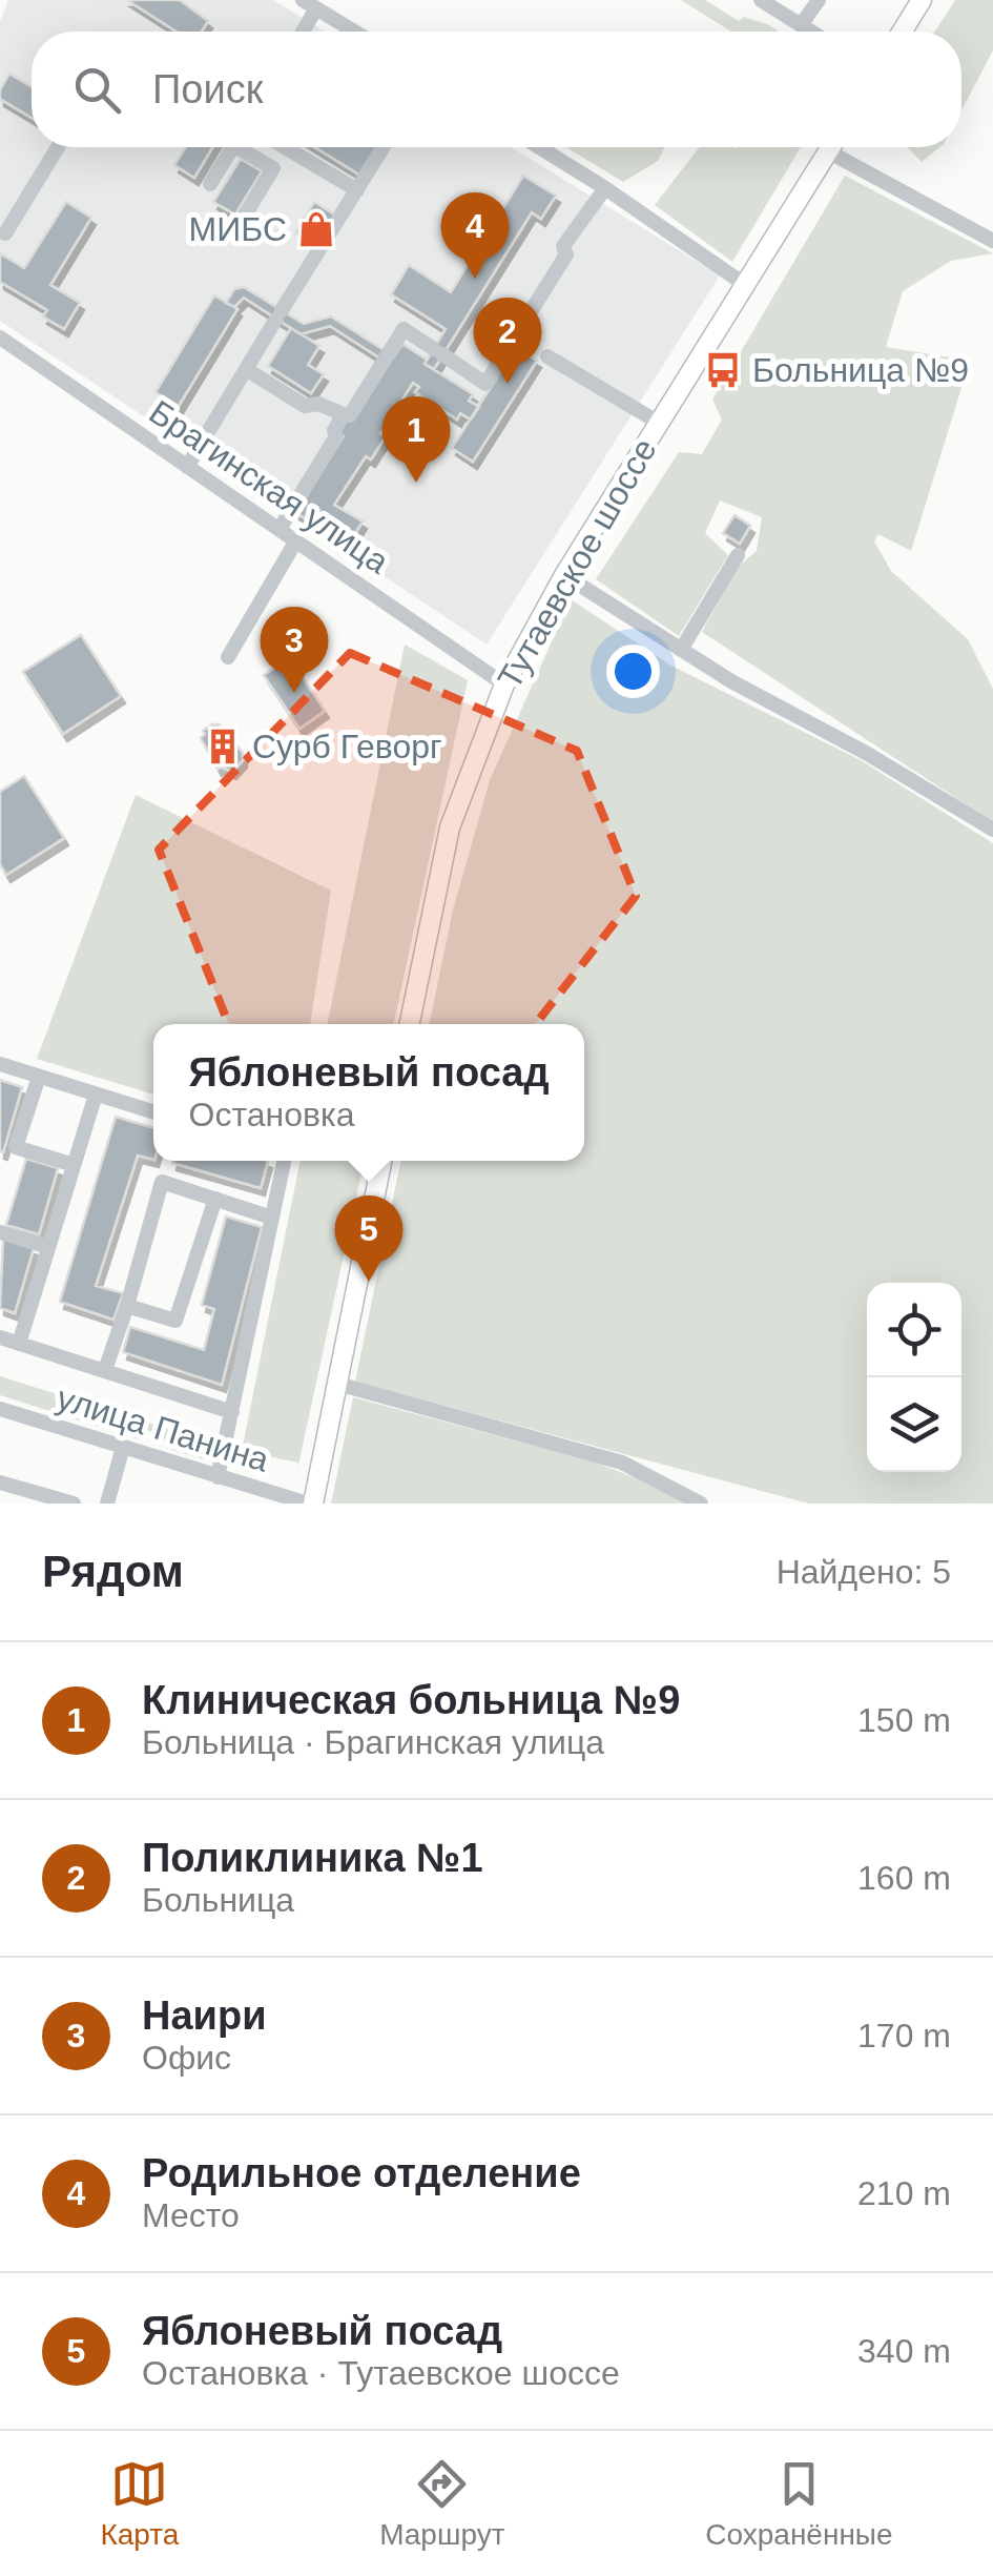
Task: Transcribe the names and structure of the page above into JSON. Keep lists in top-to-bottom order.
{
  "streets": {
    "main road": ["Тутаевское шоссе"],
    "street": ["Брагинская улица", "улица Панина"]
  },
  "crossings": [
    ["Брагинская улица", "Тутаевское шоссе"]
  ],
  "places": {
    "shop": ["МИБС"],
    "bus stop": ["Больница №9"],
    "building": ["Сурб Геворг"]
  },
  "page": {
    "search": "Поиск",
    "pins": [
      "4",
      "2",
      "1",
      "3",
      "5"
    ],
    "popup": ["Яблоневый посад", "Остановка"],
    "heading": ["Рядом", "Найдено: 5"],
    "list": [
      {
        "mark": "1",
        "name": "Клиническая больница №9",
        "note": "Больница · Брагинская улица",
        "value": "150 m"
      },
      {
        "mark": "2",
        "name": "Поликлиника №1",
        "note": "Больница",
        "value": "160 m"
      },
      {
        "mark": "3",
        "name": "Наири",
        "note": "Офис",
        "value": "170 m"
      },
      {
        "mark": "4",
        "name": "Родильное отделение",
        "note": "Место",
        "value": "210 m"
      },
      {
        "mark": "5",
        "name": "Яблоневый посад",
        "note": "Остановка · Тутаевское шоссе",
        "value": "340 m"
      }
    ],
    "nav": ["Карта", "Маршрут", "Сохранённые"]
  }
}
